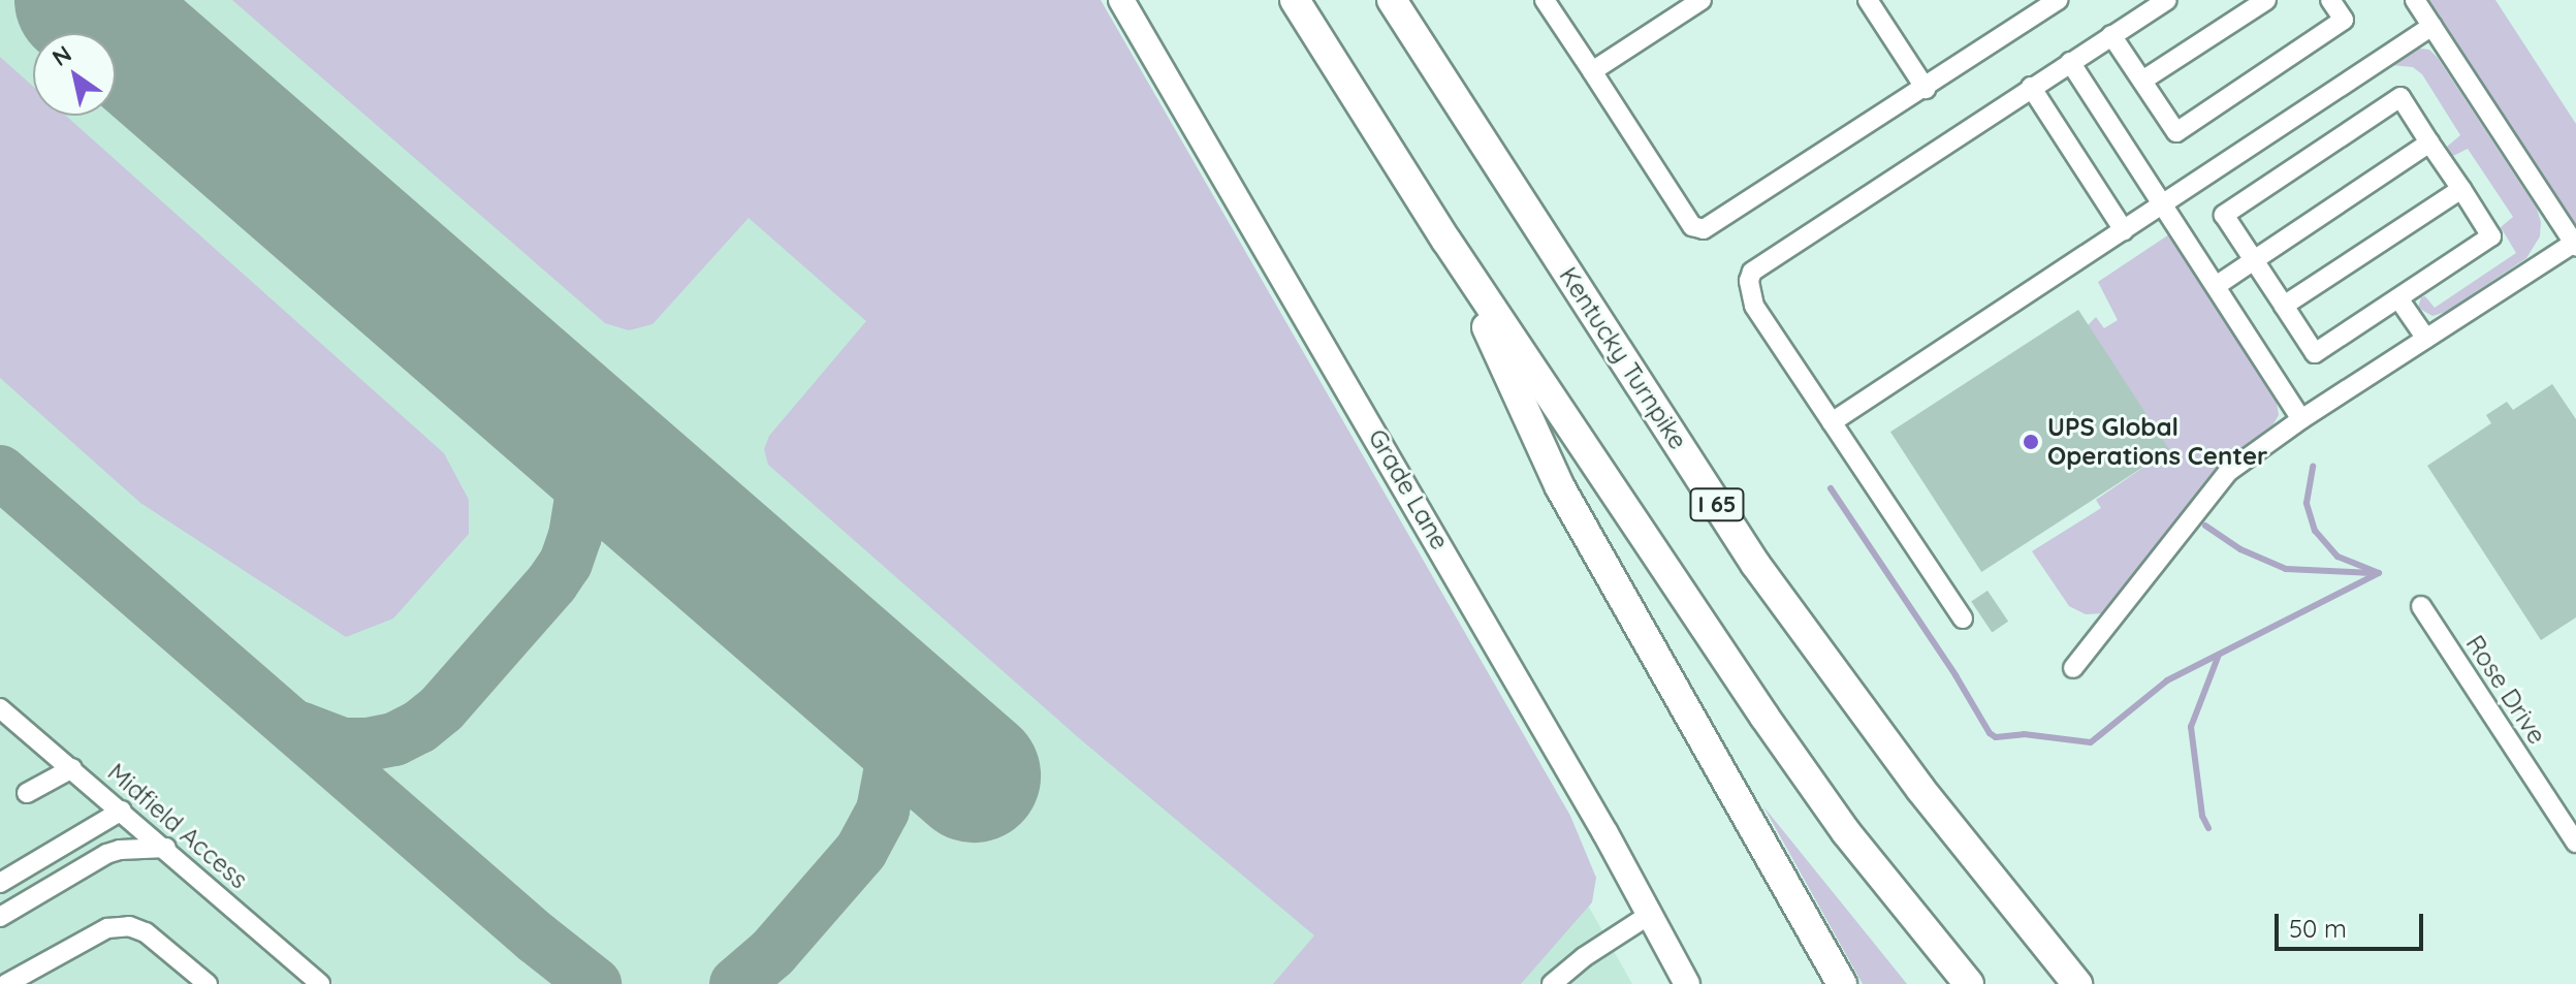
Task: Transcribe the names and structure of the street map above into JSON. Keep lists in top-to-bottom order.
{
  "streets": {
    "highway": ["Kentucky Turnpike", "I 65"],
    "main road": ["Grade Lane"],
    "street": ["Rose Drive", "Midfield Access"]
  },
  "places": ["UPS Global Operations Center"],
  "scale_bar": "50 m",
  "north": "top left"
}
